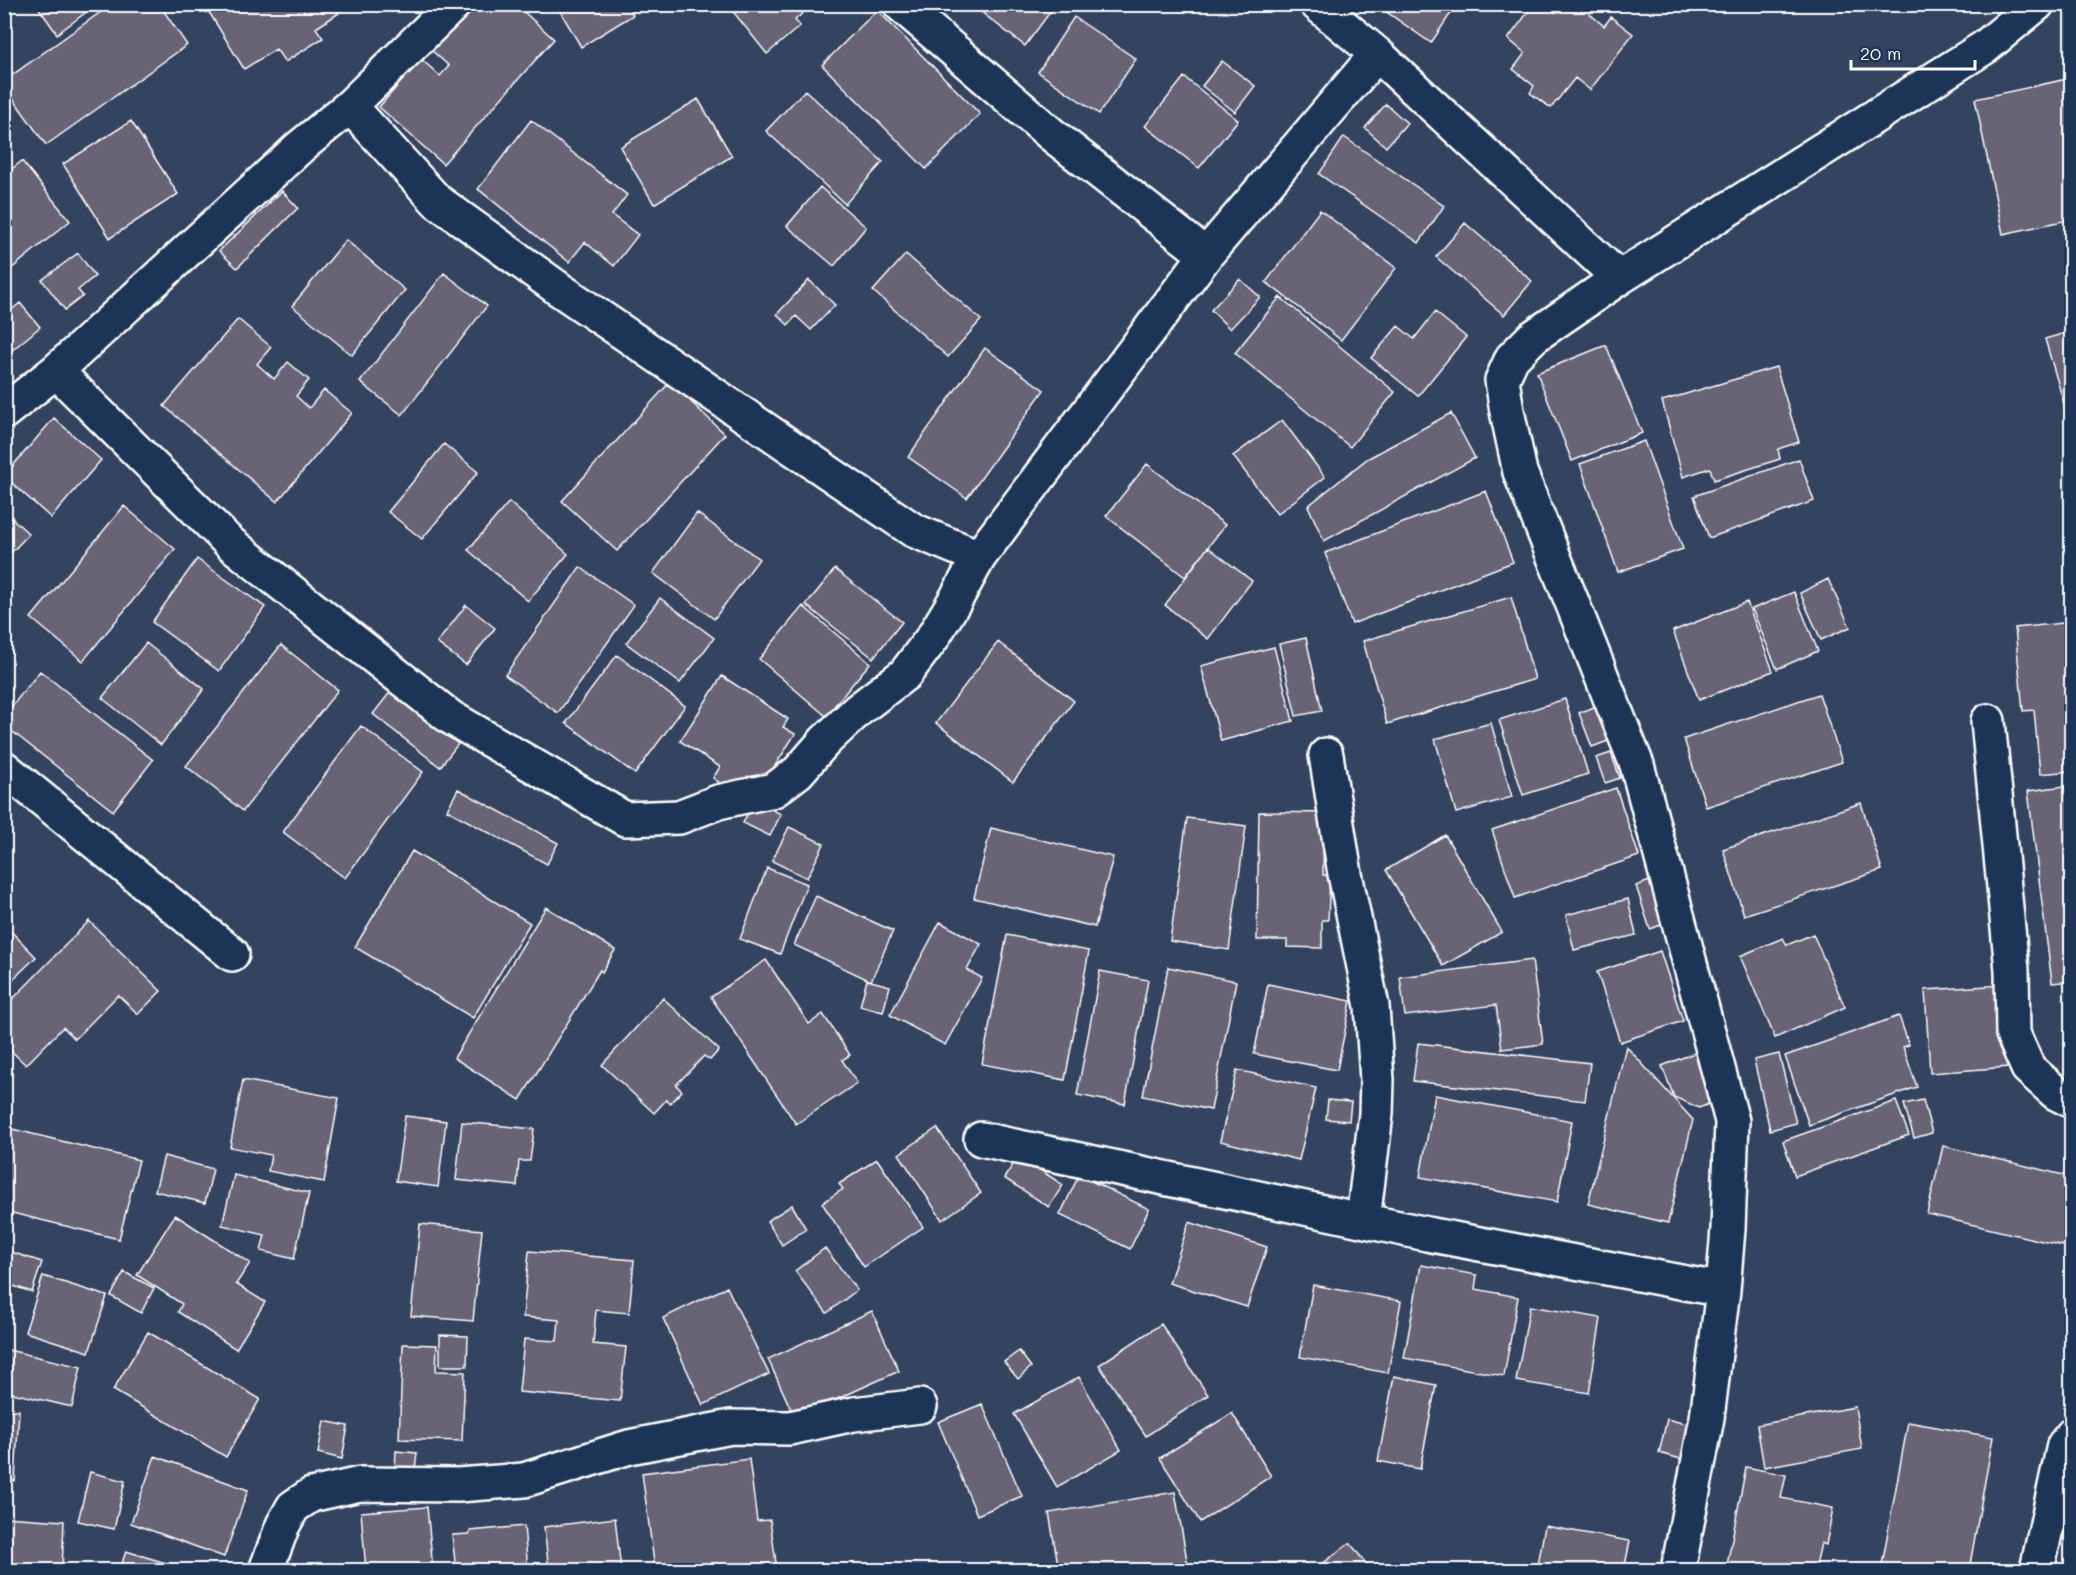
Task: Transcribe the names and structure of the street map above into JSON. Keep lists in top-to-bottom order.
{
  "scale_bar": "20 m"
}
